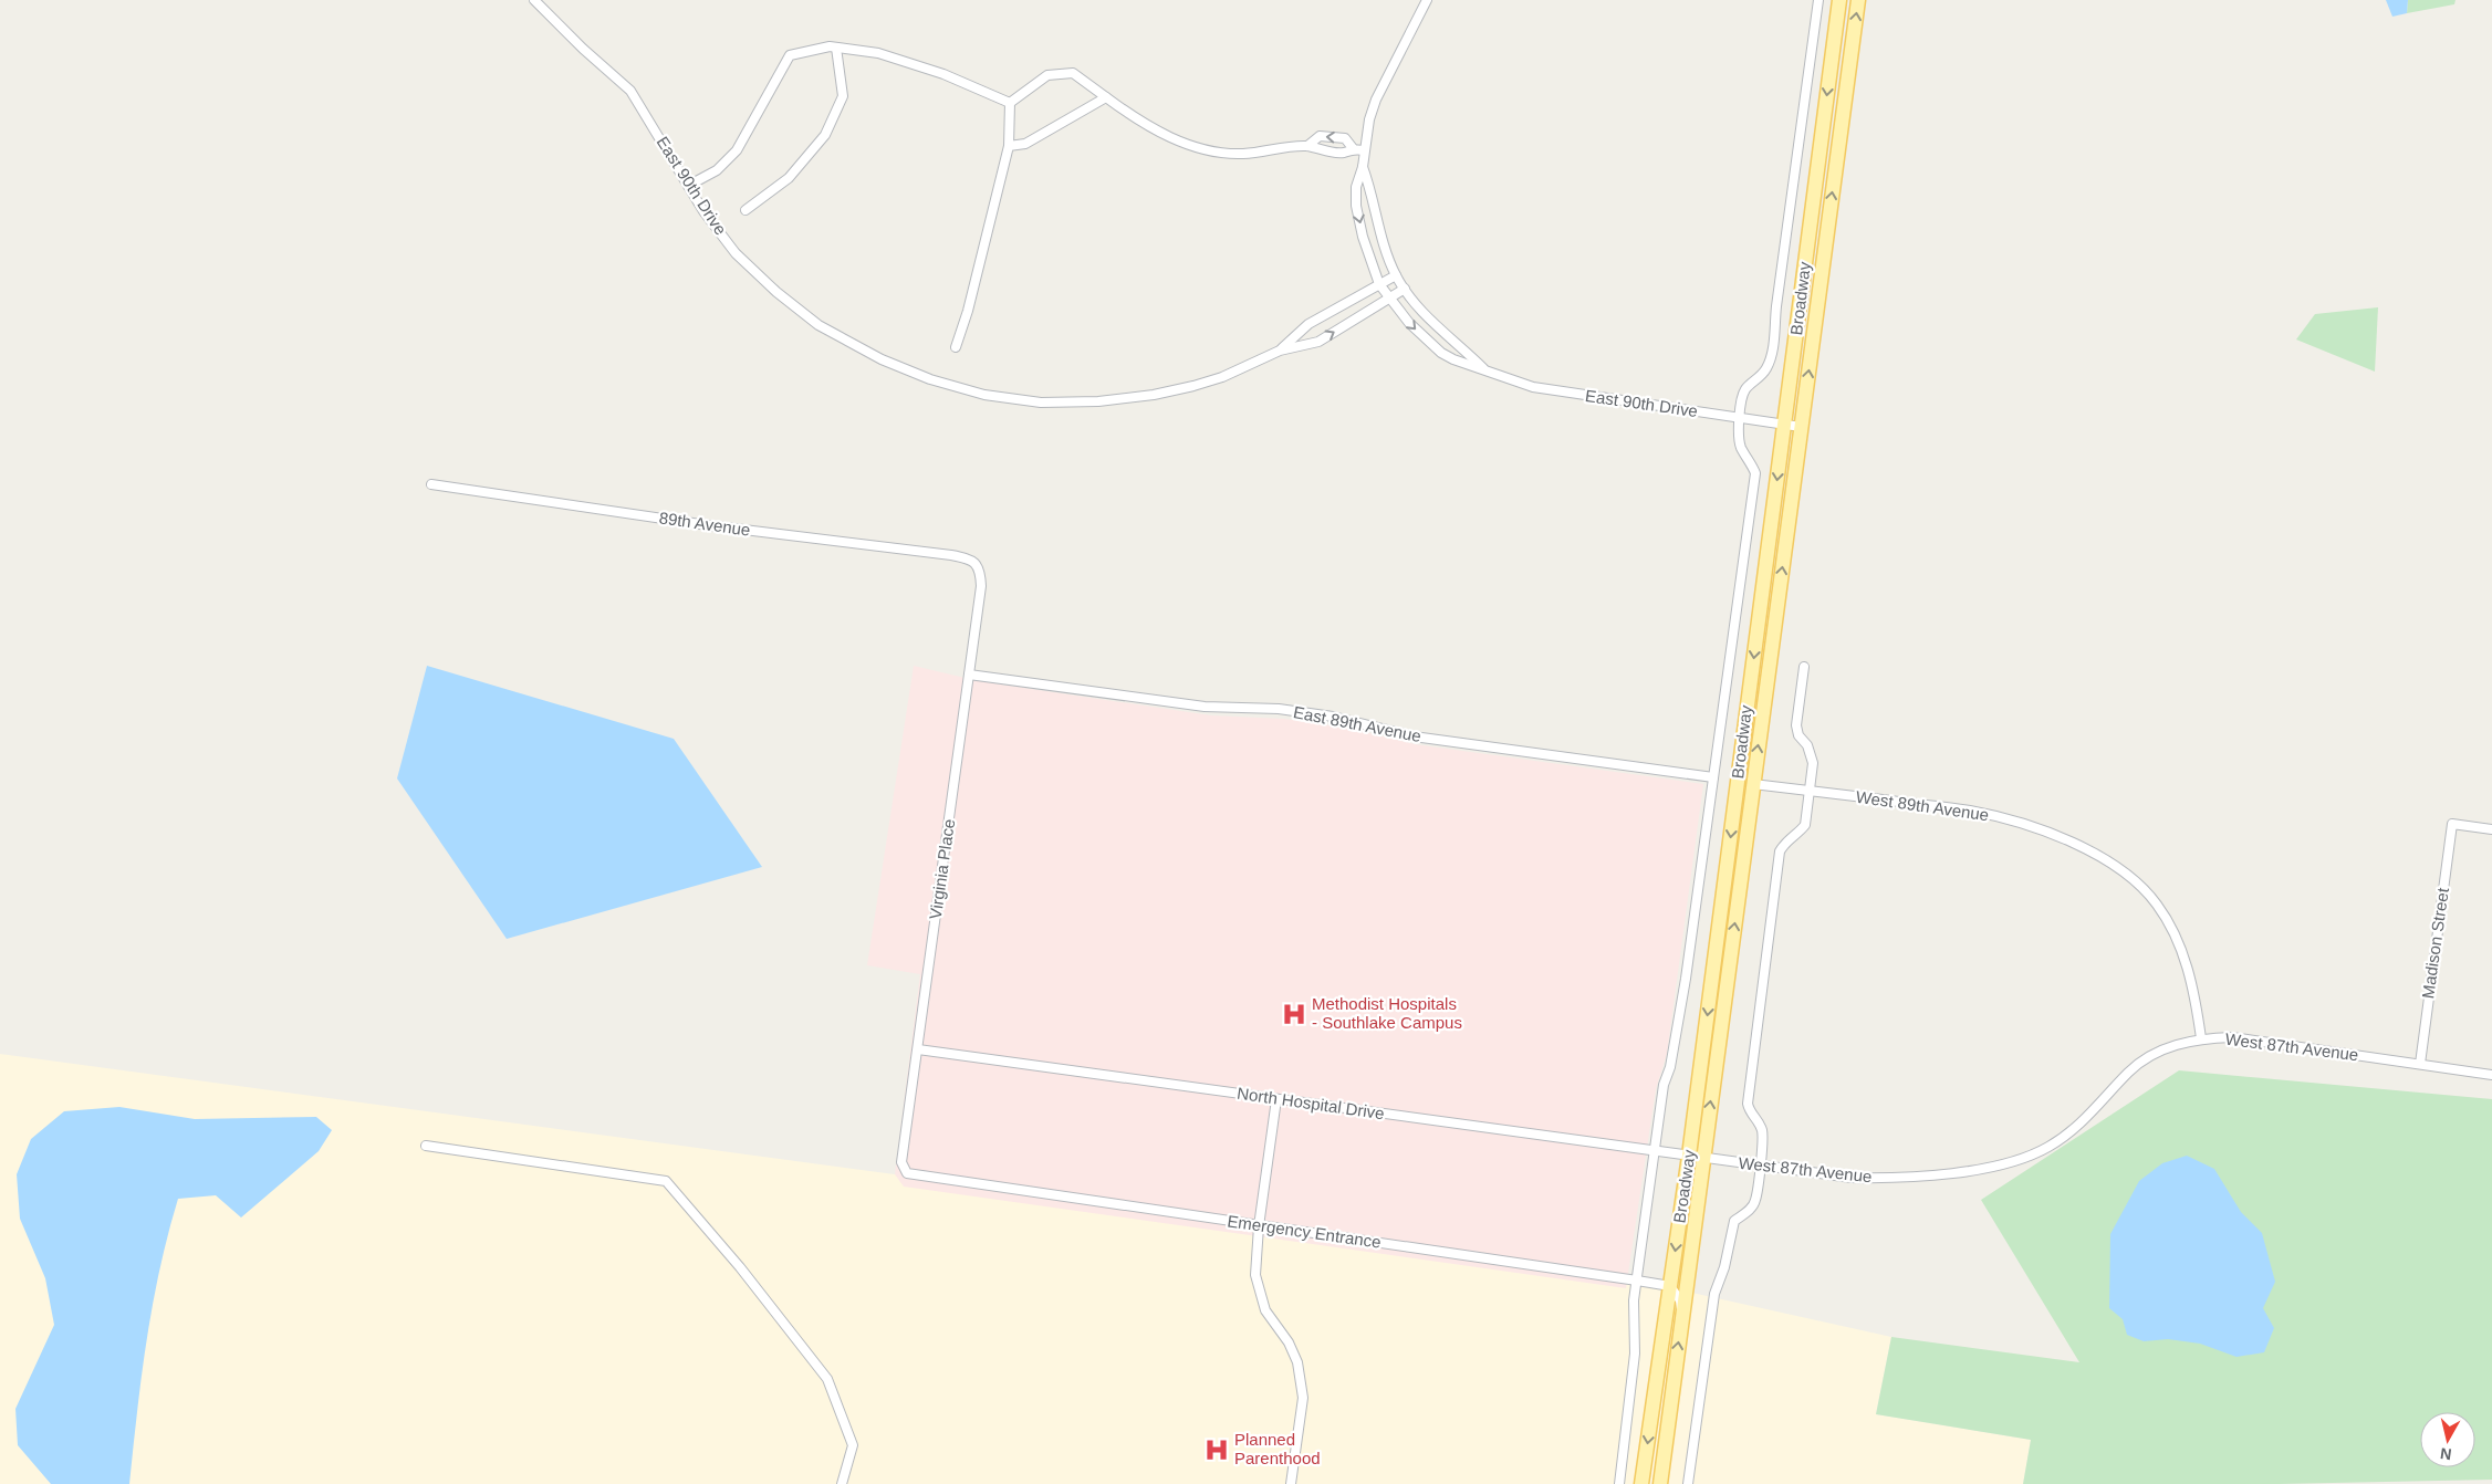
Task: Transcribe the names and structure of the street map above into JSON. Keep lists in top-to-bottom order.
{
  "streets": {
    "main road": ["Broadway"],
    "street": [
      "East 90th Drive",
      "89th Avenue",
      "East 89th Avenue",
      "West 89th Avenue",
      "Virginia Place",
      "Madison Street",
      "West 87th Avenue",
      "North Hospital Drive",
      "Emergency Entrance"
    ]
  },
  "crossings": [
    ["East 90th Drive", "Broadway"],
    ["Broadway", "West 89th Avenue"],
    ["Broadway", "West 87th Avenue"],
    ["Broadway", "North Hospital Drive"],
    ["Broadway", "Emergency Entrance"],
    ["89th Avenue", "Virginia Place"],
    ["East 89th Avenue", "Virginia Place"],
    ["West 89th Avenue", "West 87th Avenue"],
    ["Virginia Place", "North Hospital Drive"],
    ["Virginia Place", "Emergency Entrance"],
    ["Madison Street", "West 87th Avenue"],
    ["West 87th Avenue", "North Hospital Drive"]
  ],
  "places": {
    "hospital": ["Methodist Hospitals - Southlake Campus", "Planned Parenthood"]
  },
  "north": "bottom"
}
